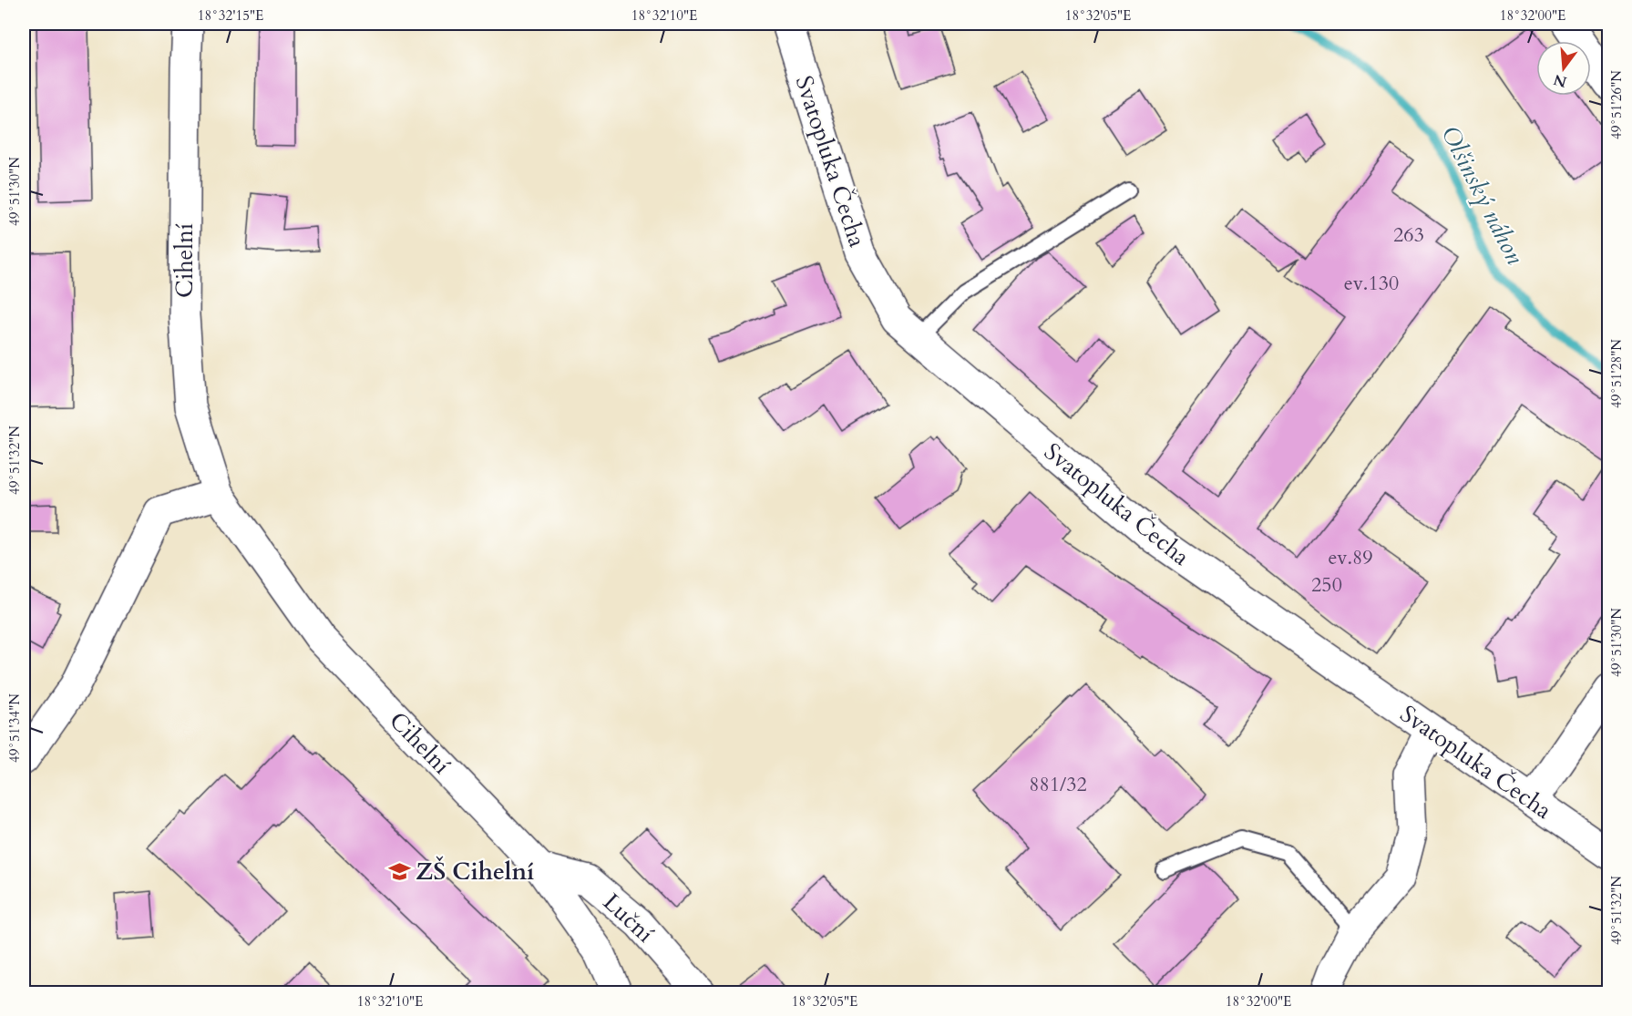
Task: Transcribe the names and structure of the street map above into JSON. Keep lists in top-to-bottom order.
{
  "streets": {
    "street": ["Svatopluka Čecha", "Cihelní", "Luční"]
  },
  "crossings": [
    ["Cihelní", "Luční"]
  ],
  "water": ["Olšinský náhon"],
  "places": {
    "school or university": ["ZŠ Cihelní"]
  },
  "house_numbers": [
    "263",
    "ev.130",
    "ev.89",
    "250",
    "881/32"
  ],
  "north": "bottom",
  "coordinates": [
    "18°32'15\"E",
    "18°32'10\"E",
    "18°32'05\"E",
    "18°32'00\"E",
    "49°51'26\"N",
    "49°51'30\"N",
    "49°51'28\"N",
    "49°51'32\"N",
    "49°51'34\"N"
  ]
}
